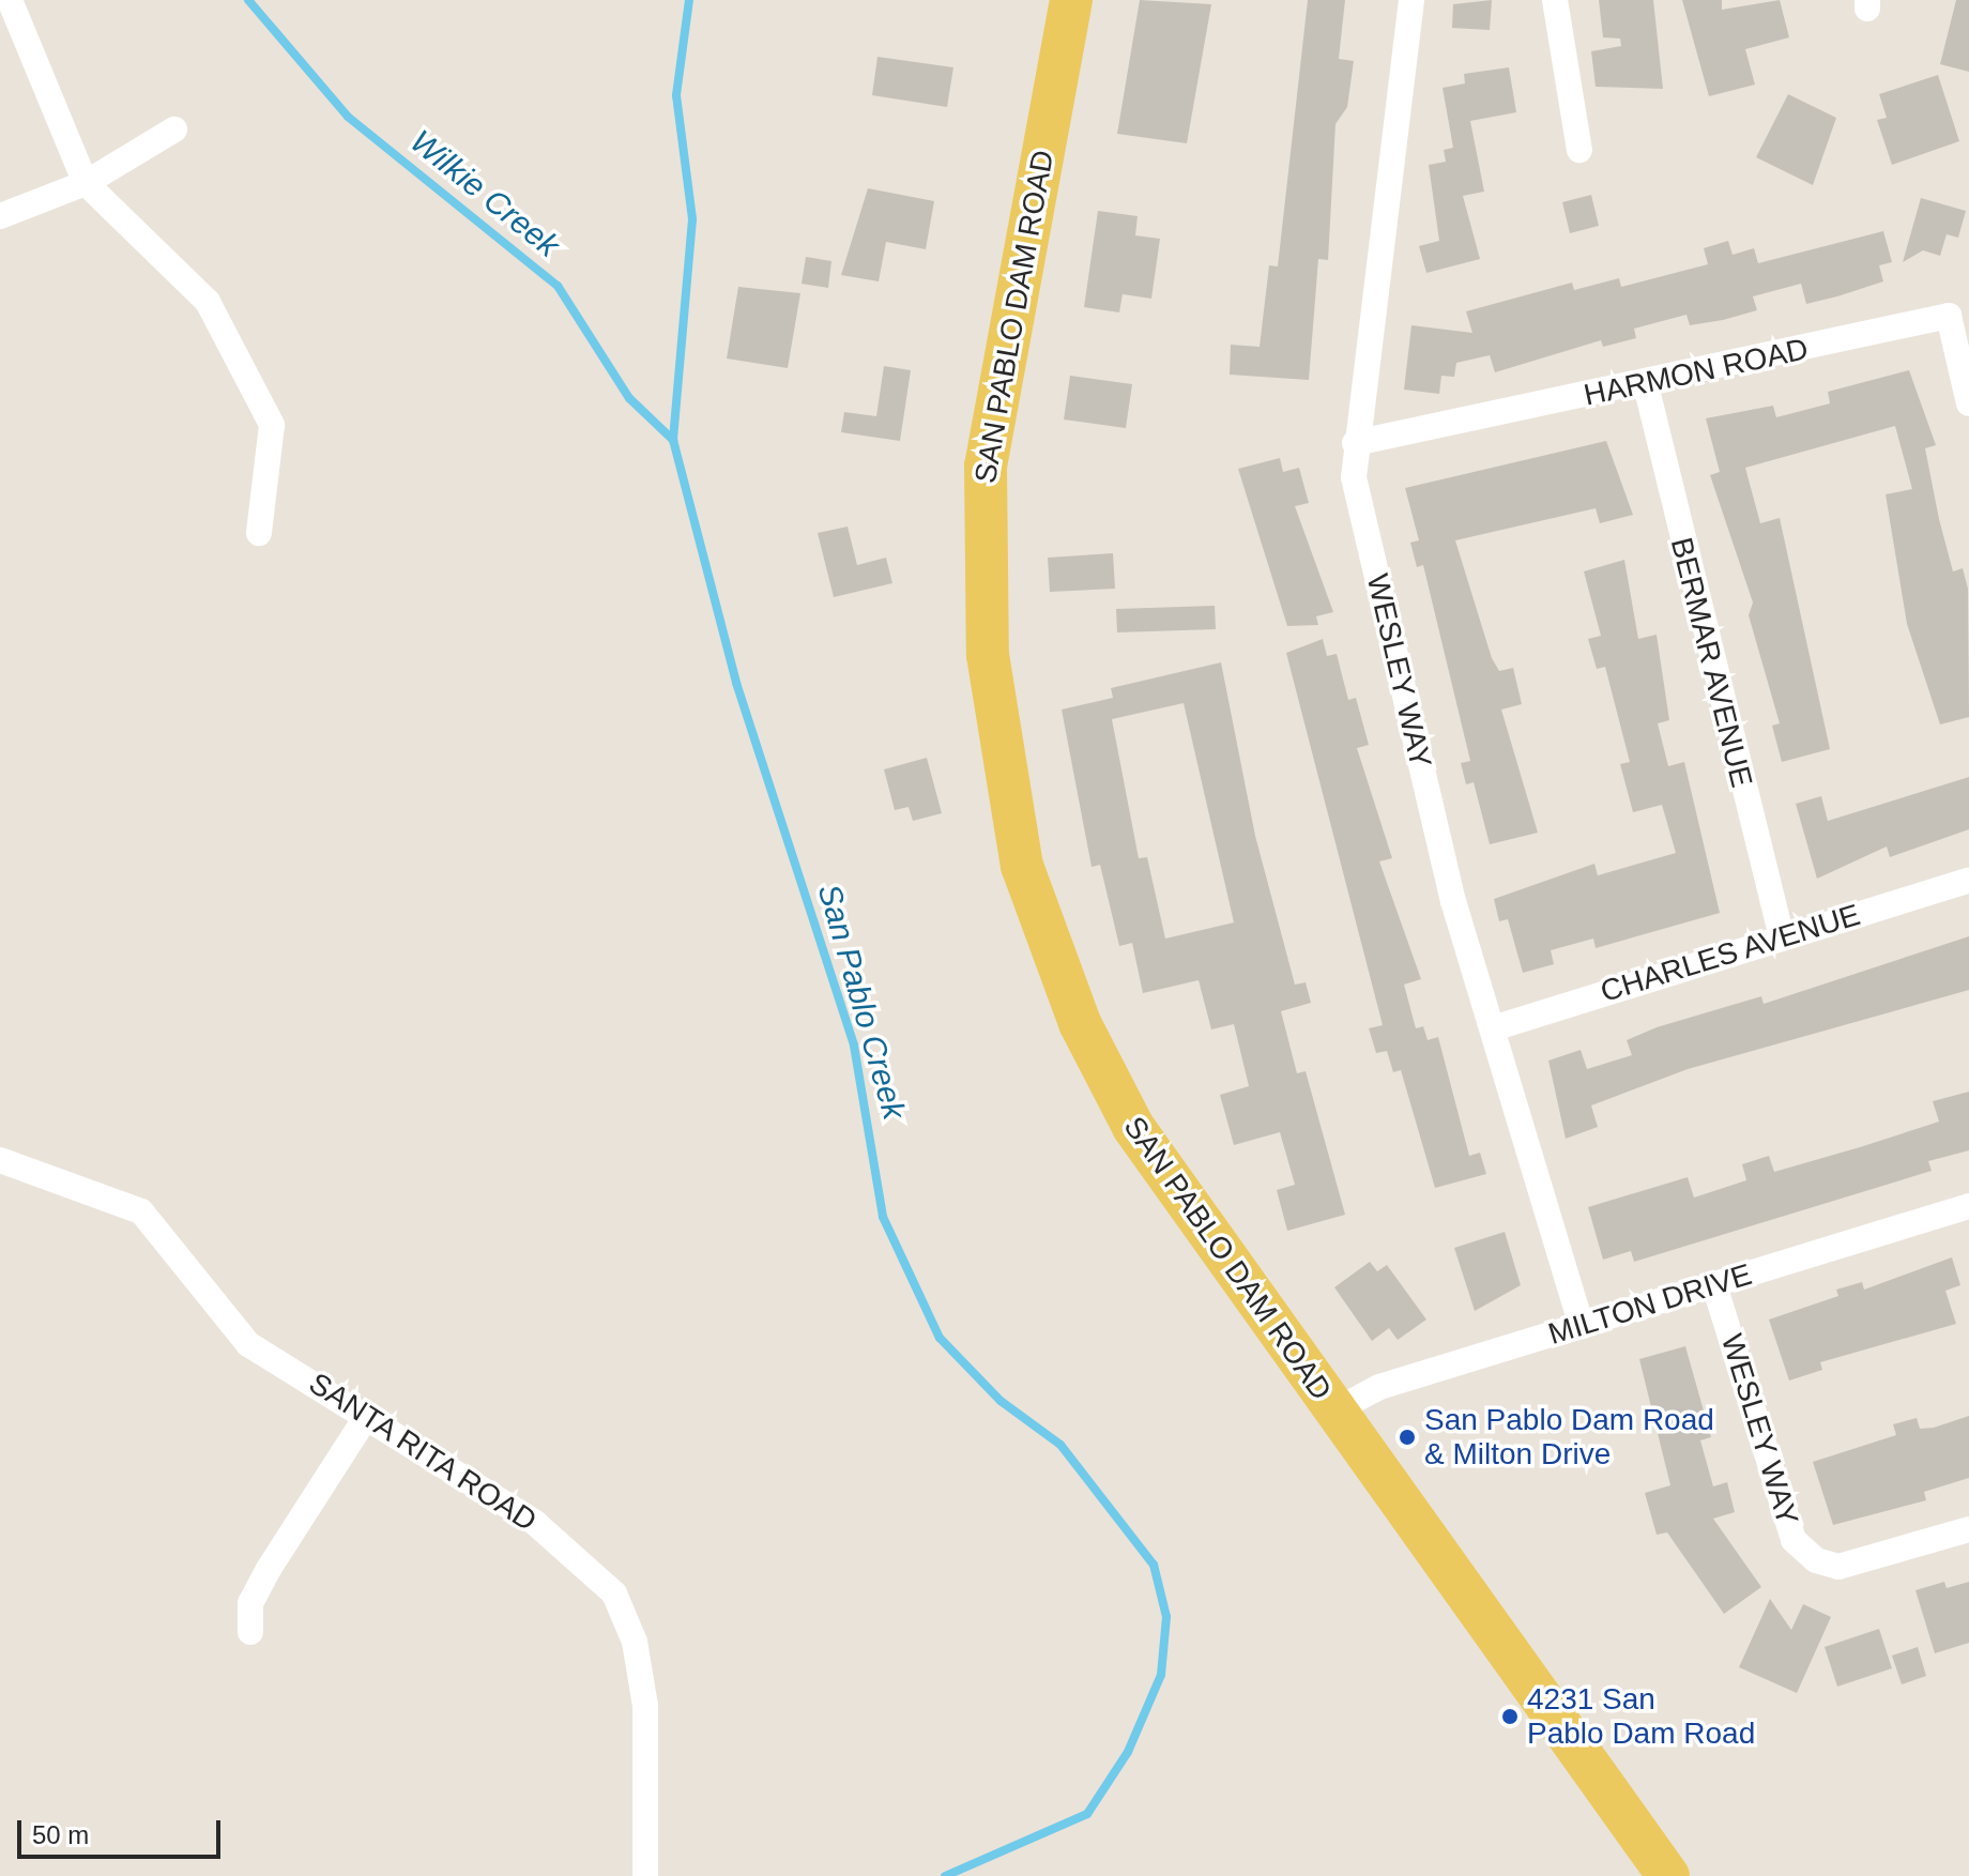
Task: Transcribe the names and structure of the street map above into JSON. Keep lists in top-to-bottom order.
{
  "streets": {
    "main road": ["SAN PABLO DAM ROAD"],
    "street": [
      "HARMON ROAD",
      "BERMAR AVENUE",
      "WESLEY WAY",
      "CHARLES AVENUE",
      "MILTON DRIVE",
      "SANTA RITA ROAD"
    ]
  },
  "crossings": [
    ["SAN PABLO DAM ROAD", "MILTON DRIVE"],
    ["HARMON ROAD", "BERMAR AVENUE"],
    ["HARMON ROAD", "WESLEY WAY"],
    ["BERMAR AVENUE", "CHARLES AVENUE"],
    ["WESLEY WAY", "CHARLES AVENUE"],
    ["WESLEY WAY", "MILTON DRIVE"]
  ],
  "water": ["Wilkie Creek", "San Pablo Creek"],
  "places": ["San Pablo Dam Road & Milton Drive", "4231 San Pablo Dam Road"],
  "scale_bar": "50 m"
}
